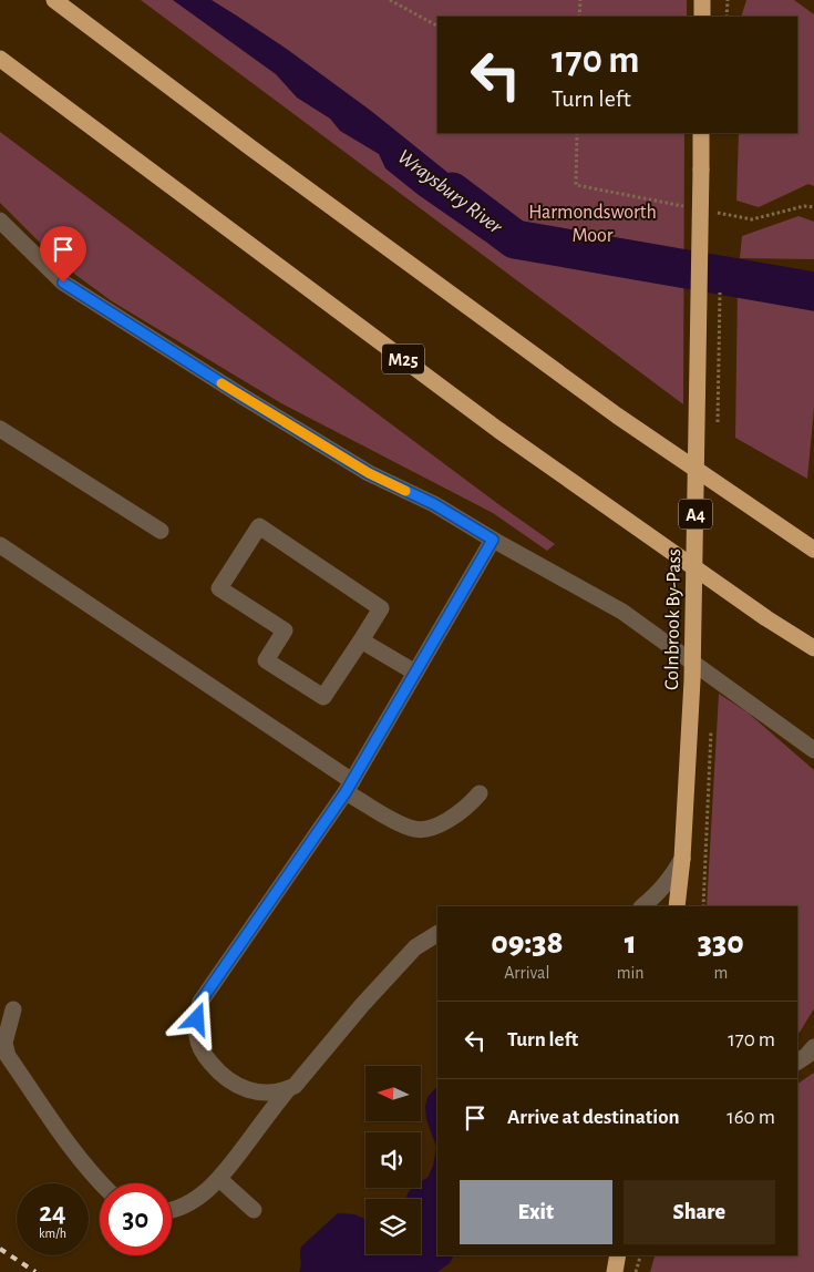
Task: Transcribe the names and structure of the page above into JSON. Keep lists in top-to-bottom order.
{
  "streets": {
    "highway": ["M25", "A4", "Colnbrook By-Pass"]
  },
  "water": ["Wraysbury River"],
  "parks": ["Harmondsworth Moor"],
  "north": "left",
  "page": {
    "turn": ["170 m", "Turn left"],
    "eta": [
      "09:38",
      "Arrival",
      "1",
      "min",
      "330",
      "m"
    ],
    "list": [
      {
        "name": "Turn left",
        "value": "170 m"
      },
      {
        "name": "Arrive at destination",
        "value": "160 m"
      }
    ],
    "buttons": ["Exit", "Share"],
    "speed": "24 km/h",
    "limit": "30"
  }
}
